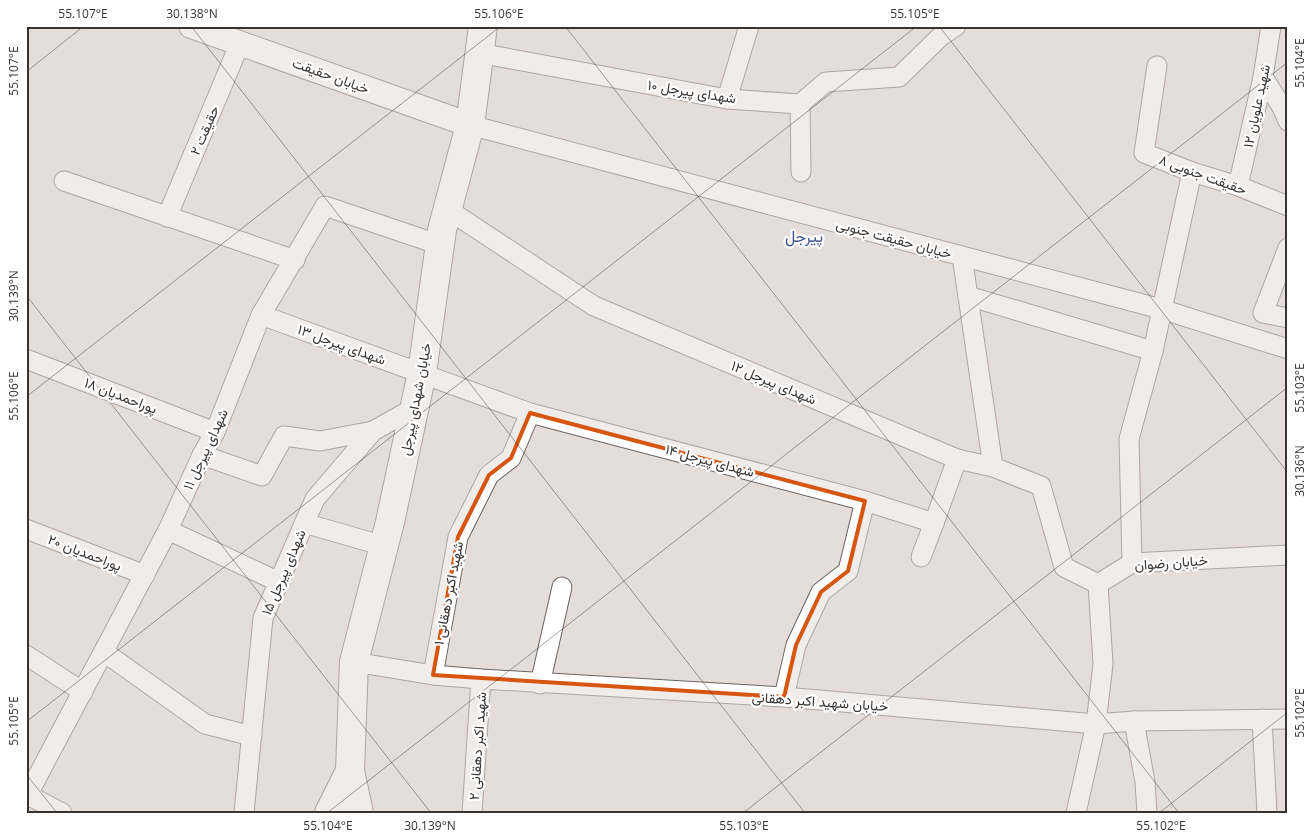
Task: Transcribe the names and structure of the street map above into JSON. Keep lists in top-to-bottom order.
{
  "streets": {
    "main road": ["خیابان شهدای پیرجل"],
    "street": [
      "خیابان حقیقت",
      "شهدای پیرجل ۱۰",
      "شهید علویان ۱۲",
      "حقیقت ۲",
      "حقیقت جنوبی ۸",
      "خیابان حقیقت جنوبی",
      "شهدای پیرجل ۱۳",
      "شهدای پیرجل ۱۲",
      "پوراحمدیان ۱۸",
      "شهدای پیرجل ۱۱",
      "شهدای پیرجل ۱۴",
      "پوراحمدیان ۲۰",
      "خیابان رضوان",
      "شهدای پیرجل ۱۵",
      "شهید اکبر دهقانی ۱",
      "خیابان شهید اکبر دهقانی",
      "شهید اکبر دهقانی ۲"
    ]
  },
  "crossings": [
    ["خیابان حقیقت", "حقیقت ۲"],
    ["خیابان حقیقت", "خیابان حقیقت جنوبی"],
    ["خیابان حقیقت", "خیابان شهدای پیرجل"],
    ["شهدای پیرجل ۱۰", "خیابان شهدای پیرجل"],
    ["شهید علویان ۱۲", "حقیقت جنوبی ۸"],
    ["خیابان حقیقت جنوبی", "خیابان شهدای پیرجل"],
    ["شهدای پیرجل ۱۳", "خیابان شهدای پیرجل"],
    ["شهدای پیرجل ۱۳", "شهدای پیرجل ۱۱"],
    ["شهدای پیرجل ۱۳", "شهدای پیرجل ۱۴"],
    ["شهدای پیرجل ۱۲", "خیابان شهدای پیرجل"],
    ["شهدای پیرجل ۱۲", "خیابان رضوان"],
    ["پوراحمدیان ۱۸", "شهدای پیرجل ۱۱"],
    ["خیابان شهدای پیرجل", "شهدای پیرجل ۱۱"],
    ["خیابان شهدای پیرجل", "شهدای پیرجل ۱۴"],
    ["خیابان شهدای پیرجل", "شهدای پیرجل ۱۵"],
    ["خیابان شهدای پیرجل", "خیابان شهید اکبر دهقانی"],
    ["شهدای پیرجل ۱۱", "پوراحمدیان ۲۰"],
    ["شهدای پیرجل ۱۴", "شهید اکبر دهقانی ۱"],
    ["شهید اکبر دهقانی ۱", "خیابان شهید اکبر دهقانی"],
    ["خیابان شهید اکبر دهقانی", "شهید اکبر دهقانی ۲"]
  ],
  "districts": ["پیرجل"],
  "coordinates": [
    "55.107°E",
    "30.138°N",
    "55.106°E",
    "55.105°E",
    "55.104°E",
    "30.139°N",
    "55.103°E",
    "30.136°N",
    "55.102°E"
  ]
}
